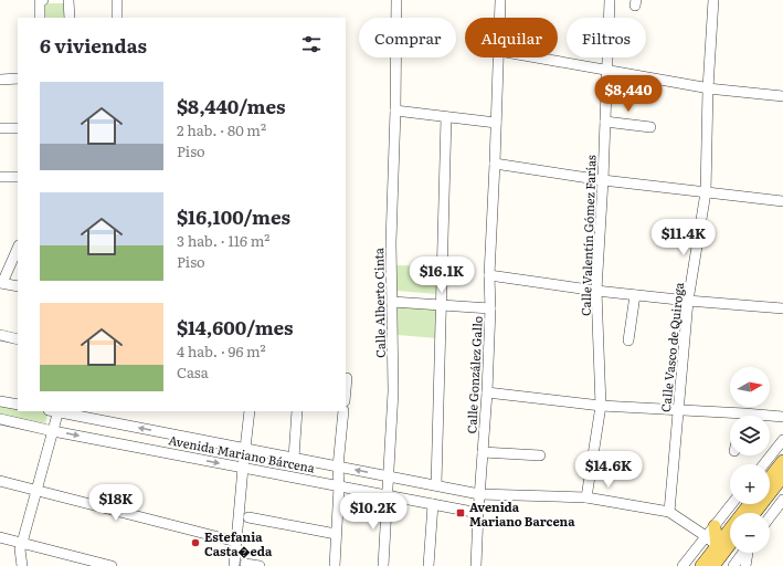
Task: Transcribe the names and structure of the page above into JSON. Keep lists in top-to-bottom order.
{
  "streets": {
    "street": [
      "Calle Valentín Gómez Farías",
      "Calle Alberto Cinta",
      "Calle Vasco de Quiroga",
      "Calle González Gallo",
      "Avenida Mariano Bárcena"
    ]
  },
  "crossings": [
    ["Calle Valentín Gómez Farías", "Avenida Mariano Bárcena"],
    ["Calle Alberto Cinta", "Avenida Mariano Bárcena"],
    ["Calle Vasco de Quiroga", "Avenida Mariano Bárcena"],
    ["Calle González Gallo", "Avenida Mariano Bárcena"]
  ],
  "places": {
    "transit": ["Avenida Mariano Barcena"],
    "other": ["Estefania Casta�eda"]
  },
  "north": "right",
  "page": {
    "chip": ["Comprar", "Alquilar", "Filtros"],
    "heading": "6 viviendas",
    "list": [
      {
        "name": "$8,440/mes",
        "note": "2 hab. · 80 m² · Piso"
      },
      {
        "name": "$16,100/mes",
        "note": "3 hab. · 116 m² · Piso"
      },
      {
        "name": "$14,600/mes",
        "note": "4 hab. · 96 m² · Casa"
      }
    ],
    "price": [
      "$8,440",
      "$11.4K",
      "$16.1K",
      "$14.6K",
      "$18K",
      "$10.2K"
    ],
    "map_buttons": ["+", "−"]
  }
}
